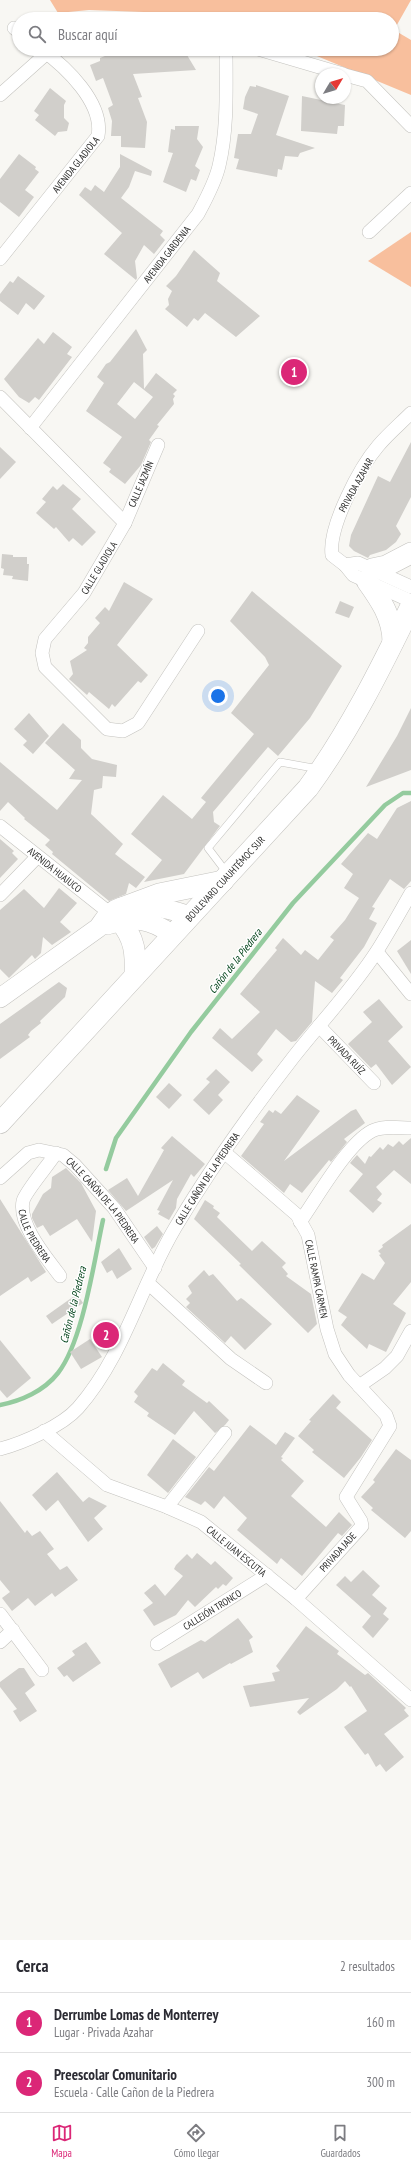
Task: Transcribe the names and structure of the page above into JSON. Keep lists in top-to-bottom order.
{
  "streets": {
    "main road": ["BOULEVARD CUAUHTÉMOC SUR"],
    "street": [
      "AVENIDA GLADIOLA",
      "AVENIDA GARDENIA",
      "CALLE JAZMÍN",
      "PRIVADA AZAHAR",
      "CALLE GLADIOLA",
      "AVENIDA HUAJUCO",
      "PRIVADA RUÍZ",
      "CALLE CAÑON DE LA PIEDRERA",
      "CALLE CAÑÓN DE LA PIEDRERA",
      "CALLE PIEDRERA",
      "CALLE RAMPA CARMEN",
      "CALLE JUAN ESCUTIA",
      "PRIVADA JADE",
      "CALLEJÓN TRONCO"
    ]
  },
  "crossings": [
    ["CALLE JAZMÍN", "CALLE GLADIOLA"],
    ["PRIVADA RUÍZ", "CALLE CAÑON DE LA PIEDRERA"],
    ["CALLE CAÑON DE LA PIEDRERA", "CALLE CAÑÓN DE LA PIEDRERA"],
    ["CALLE CAÑON DE LA PIEDRERA", "CALLE RAMPA CARMEN"],
    ["CALLE CAÑON DE LA PIEDRERA", "CALLE JUAN ESCUTIA"],
    ["CALLE CAÑÓN DE LA PIEDRERA", "CALLE PIEDRERA"],
    ["CALLE RAMPA CARMEN", "PRIVADA JADE"],
    ["CALLE JUAN ESCUTIA", "PRIVADA JADE"],
    ["CALLE JUAN ESCUTIA", "CALLEJÓN TRONCO"]
  ],
  "water": ["Cañón de la Piedrera"],
  "north": "top right",
  "page": {
    "search": "Buscar aquí",
    "pins": ["1", "2"],
    "heading": ["Cerca", "2 resultados"],
    "list": [
      {
        "mark": "1",
        "name": "Derrumbe Lomas de Monterrey",
        "note": "Lugar · Privada Azahar",
        "value": "160 m"
      },
      {
        "mark": "2",
        "name": "Preescolar Comunitario",
        "note": "Escuela · Calle Cañon de la Piedrera",
        "value": "300 m"
      }
    ],
    "nav": ["Mapa", "Cómo llegar", "Guardados"]
  }
}
